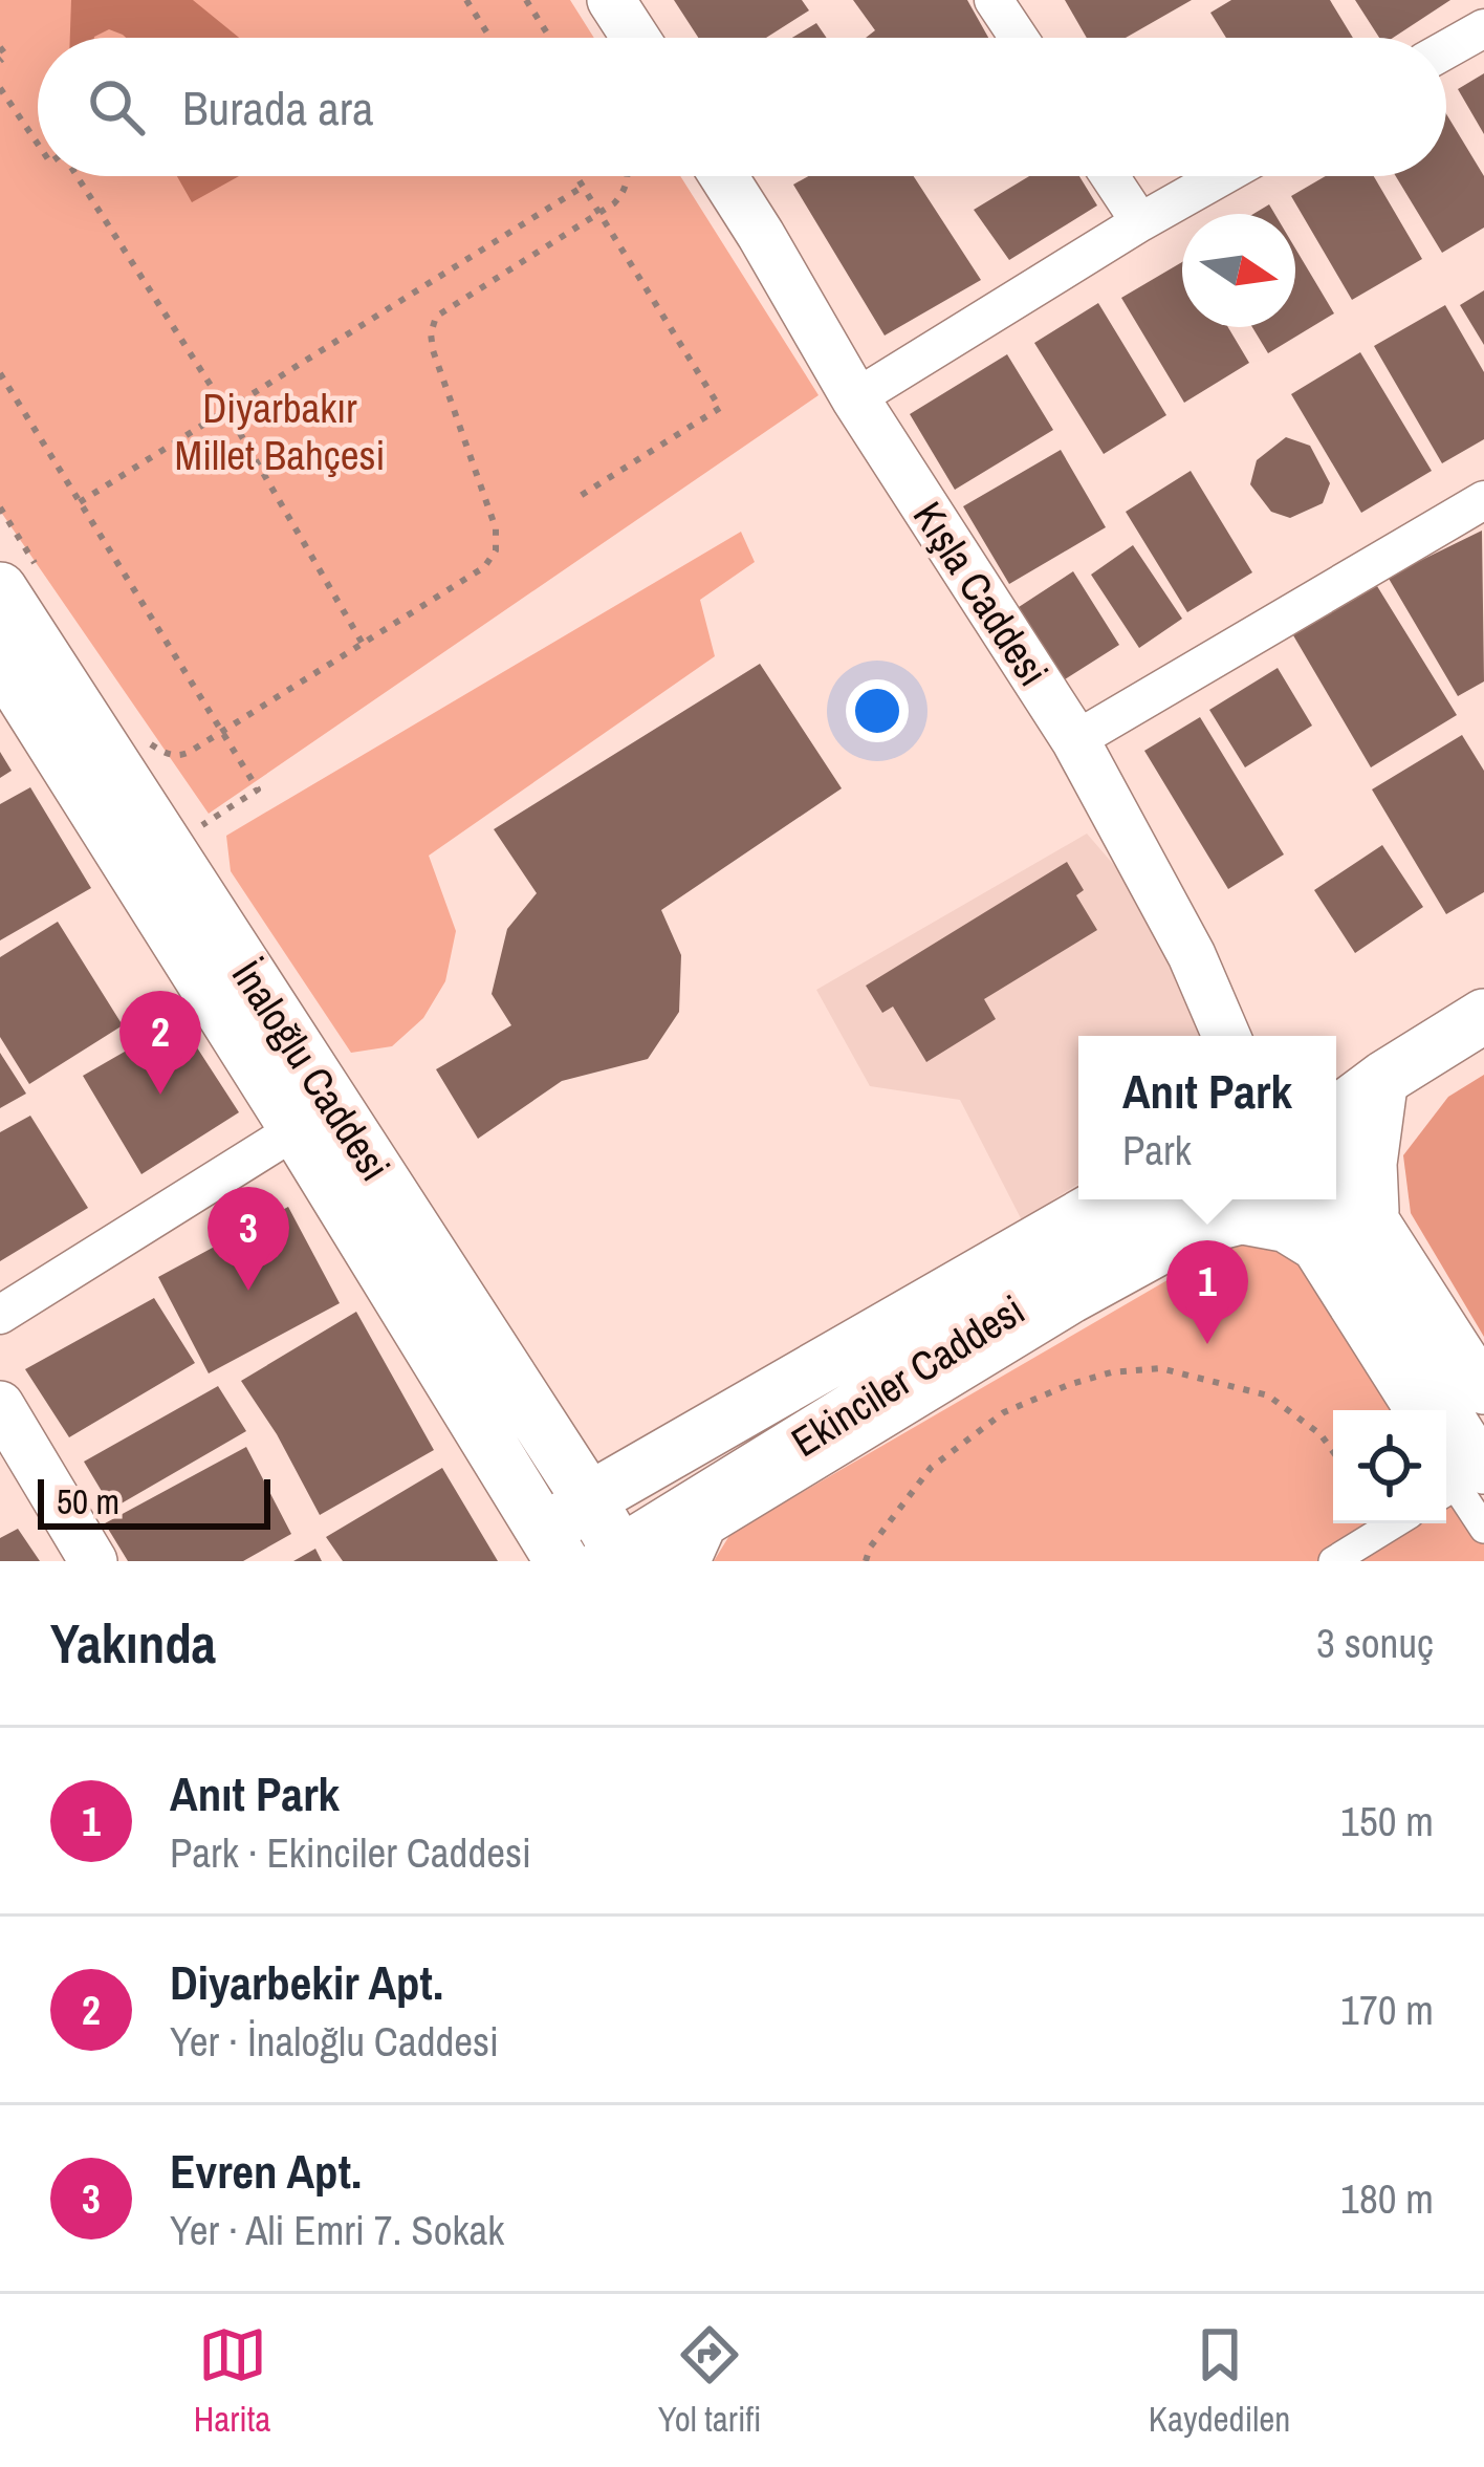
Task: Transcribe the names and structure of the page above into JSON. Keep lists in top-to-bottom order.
{
  "streets": {
    "main road": ["İnaloğlu Caddesi", "Ekinciler Caddesi"],
    "street": ["Kışla Caddesi"]
  },
  "crossings": [
    ["İnaloğlu Caddesi", "Ekinciler Caddesi"]
  ],
  "parks": ["Diyarbakır Millet Bahçesi"],
  "scale_bar": "50 m",
  "north": "right",
  "page": {
    "search": "Burada ara",
    "pins": ["2", "3", "1"],
    "popup": ["Anıt Park", "Park"],
    "scale": "50 m",
    "heading": ["Yakında", "3 sonuç"],
    "list": [
      {
        "mark": "1",
        "name": "Anıt Park",
        "note": "Park · Ekinciler Caddesi",
        "value": "150 m"
      },
      {
        "mark": "2",
        "name": "Diyarbekir Apt.",
        "note": "Yer · İnaloğlu Caddesi",
        "value": "170 m"
      },
      {
        "mark": "3",
        "name": "Evren Apt.",
        "note": "Yer · Ali Emri 7. Sokak",
        "value": "180 m"
      }
    ],
    "nav": ["Harita", "Yol tarifi", "Kaydedilen"]
  }
}
